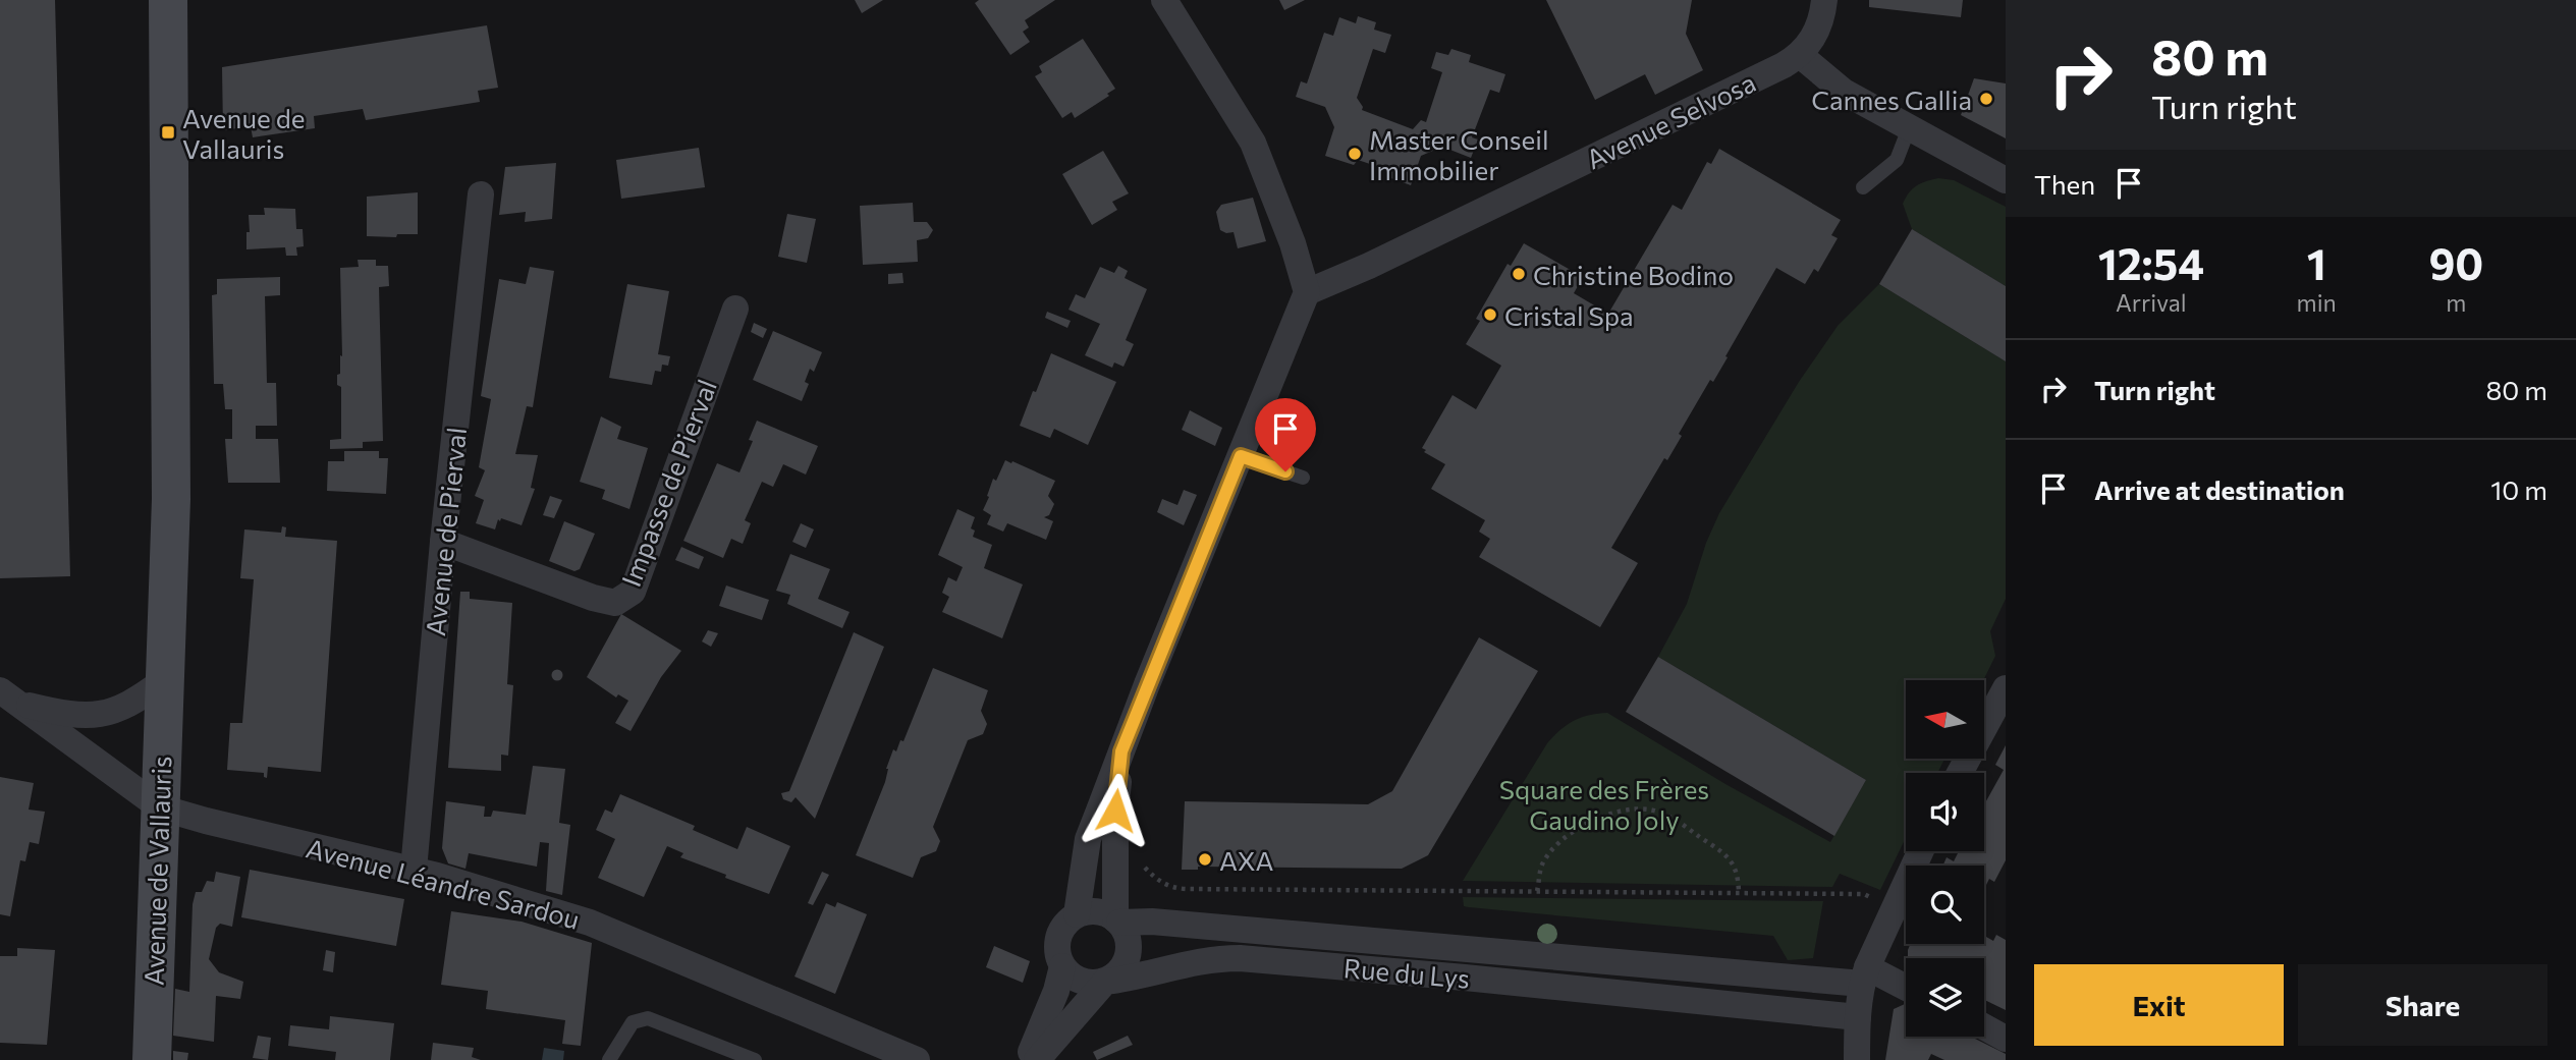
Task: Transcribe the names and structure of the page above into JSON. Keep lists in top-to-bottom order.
{
  "streets": {
    "main road": ["Avenue de Vallauris"],
    "street": [
      "Avenue Selvosa",
      "Impasse de Pierval",
      "Avenue de Pierval",
      "Avenue Léandre Sardou",
      "Rue du Lys"
    ]
  },
  "crossings": [
    ["Impasse de Pierval", "Avenue de Pierval"],
    ["Avenue de Pierval", "Avenue Léandre Sardou"],
    ["Avenue de Vallauris", "Avenue Léandre Sardou"]
  ],
  "parks": ["Square des Frères Gaudino Joly"],
  "places": {
    "other": [
      "Cannes Gallia",
      "Master Conseil Immobilier",
      "Christine Bodino",
      "Cristal Spa",
      "AXA"
    ],
    "transit": ["Avenue de Vallauris"]
  },
  "north": "left",
  "page": {
    "turn": ["80 m", "Turn right"],
    "then": "Then",
    "eta": [
      "12:54",
      "Arrival",
      "1",
      "min",
      "90",
      "m"
    ],
    "list": [
      {
        "name": "Turn right",
        "value": "80 m"
      },
      {
        "name": "Arrive at destination",
        "value": "10 m"
      }
    ],
    "buttons": ["Exit", "Share"]
  }
}
